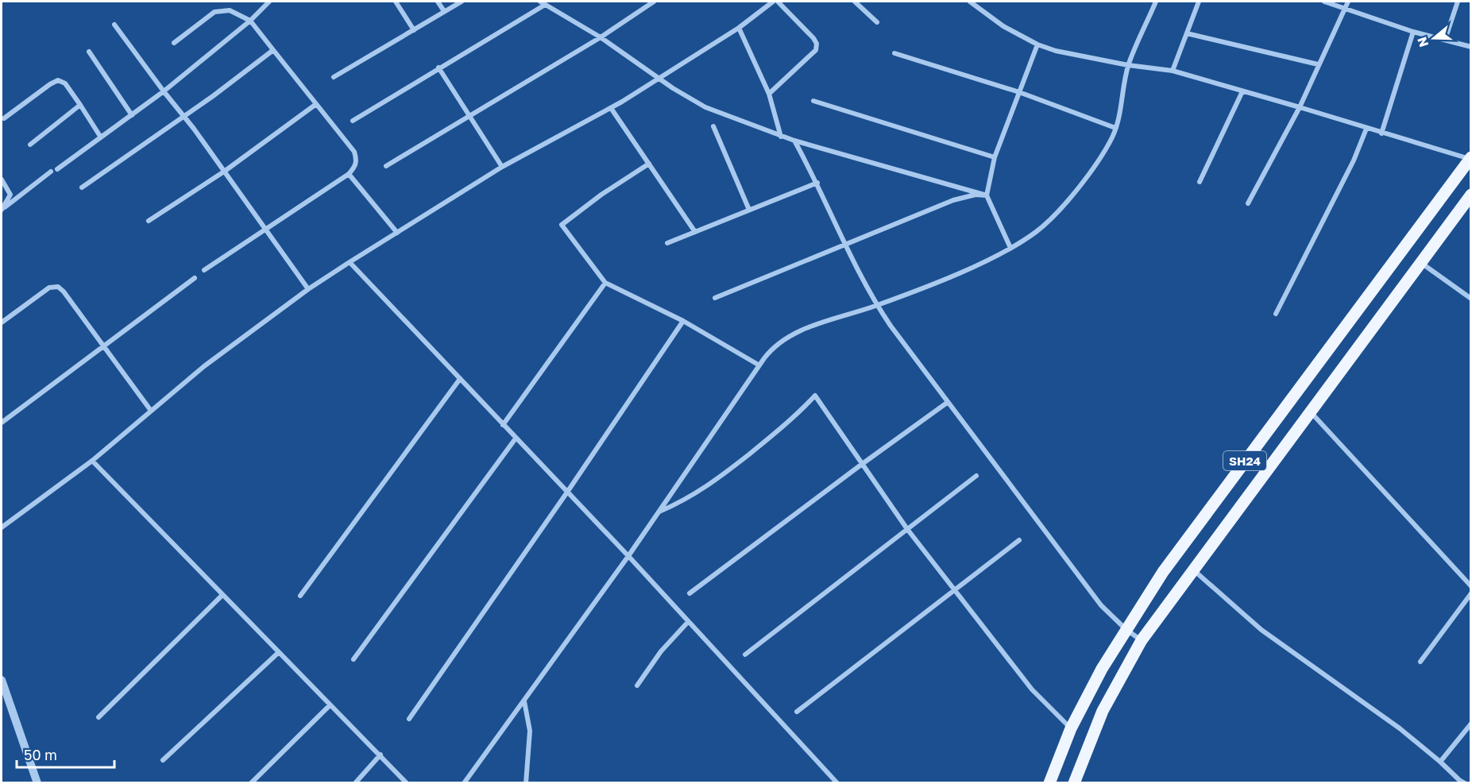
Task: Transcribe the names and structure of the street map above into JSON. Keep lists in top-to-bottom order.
{
  "streets": {
    "main road": ["SH24"]
  },
  "scale_bar": "50 m",
  "north": "left"
}
